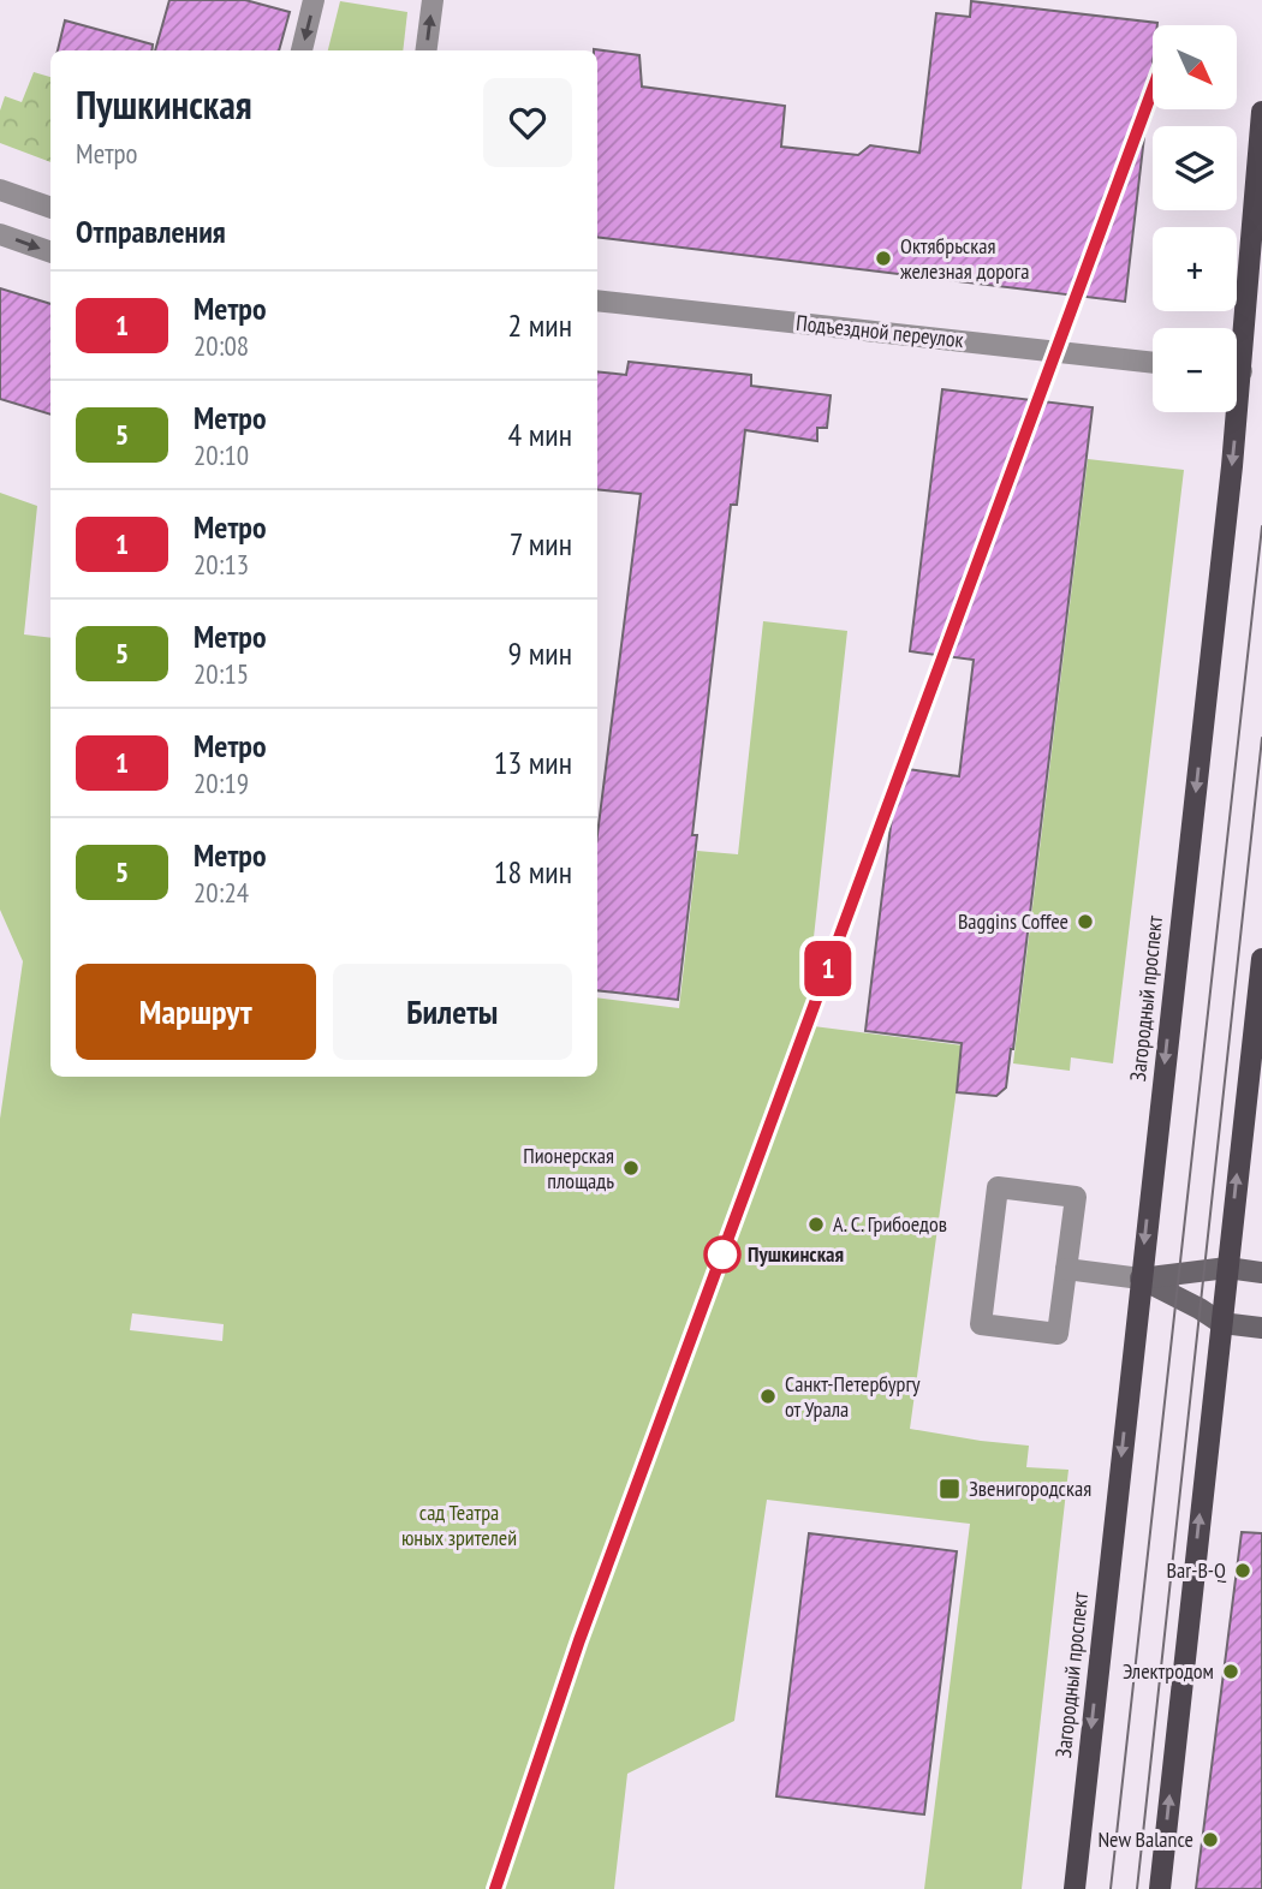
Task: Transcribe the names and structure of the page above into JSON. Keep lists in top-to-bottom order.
{
  "streets": {
    "main road": ["Загородный проспект"],
    "street": ["Подъездной переулок"]
  },
  "parks": ["сад Театра юных зрителей"],
  "places": {
    "other": [
      "Октябрьская железная дорога",
      "Baggins Coffee",
      "Пионерская площадь",
      "А. С. Грибоедов",
      "Пушкинская",
      "Санкт-Петербургу от Урала",
      "Bar-B-Q",
      "Электродом",
      "New Balance"
    ],
    "transit": ["Звенигородская"]
  },
  "lines": ["metro line 1"],
  "north": "bottom right",
  "page": {
    "on_map": "1",
    "map_buttons": ["+", "−"],
    "heading": [
      ["Пушкинская", "Метро"],
      "Отправления"
    ],
    "list": [
      {
        "mark": "1",
        "name": "Метро",
        "note": "20:08",
        "value": "2 мин"
      },
      {
        "mark": "5",
        "name": "Метро",
        "note": "20:10",
        "value": "4 мин"
      },
      {
        "mark": "1",
        "name": "Метро",
        "note": "20:13",
        "value": "7 мин"
      },
      {
        "mark": "5",
        "name": "Метро",
        "note": "20:15",
        "value": "9 мин"
      },
      {
        "mark": "1",
        "name": "Метро",
        "note": "20:19",
        "value": "13 мин"
      },
      {
        "mark": "5",
        "name": "Метро",
        "note": "20:24",
        "value": "18 мин"
      }
    ],
    "buttons": ["Маршрут", "Билеты"]
  }
}
